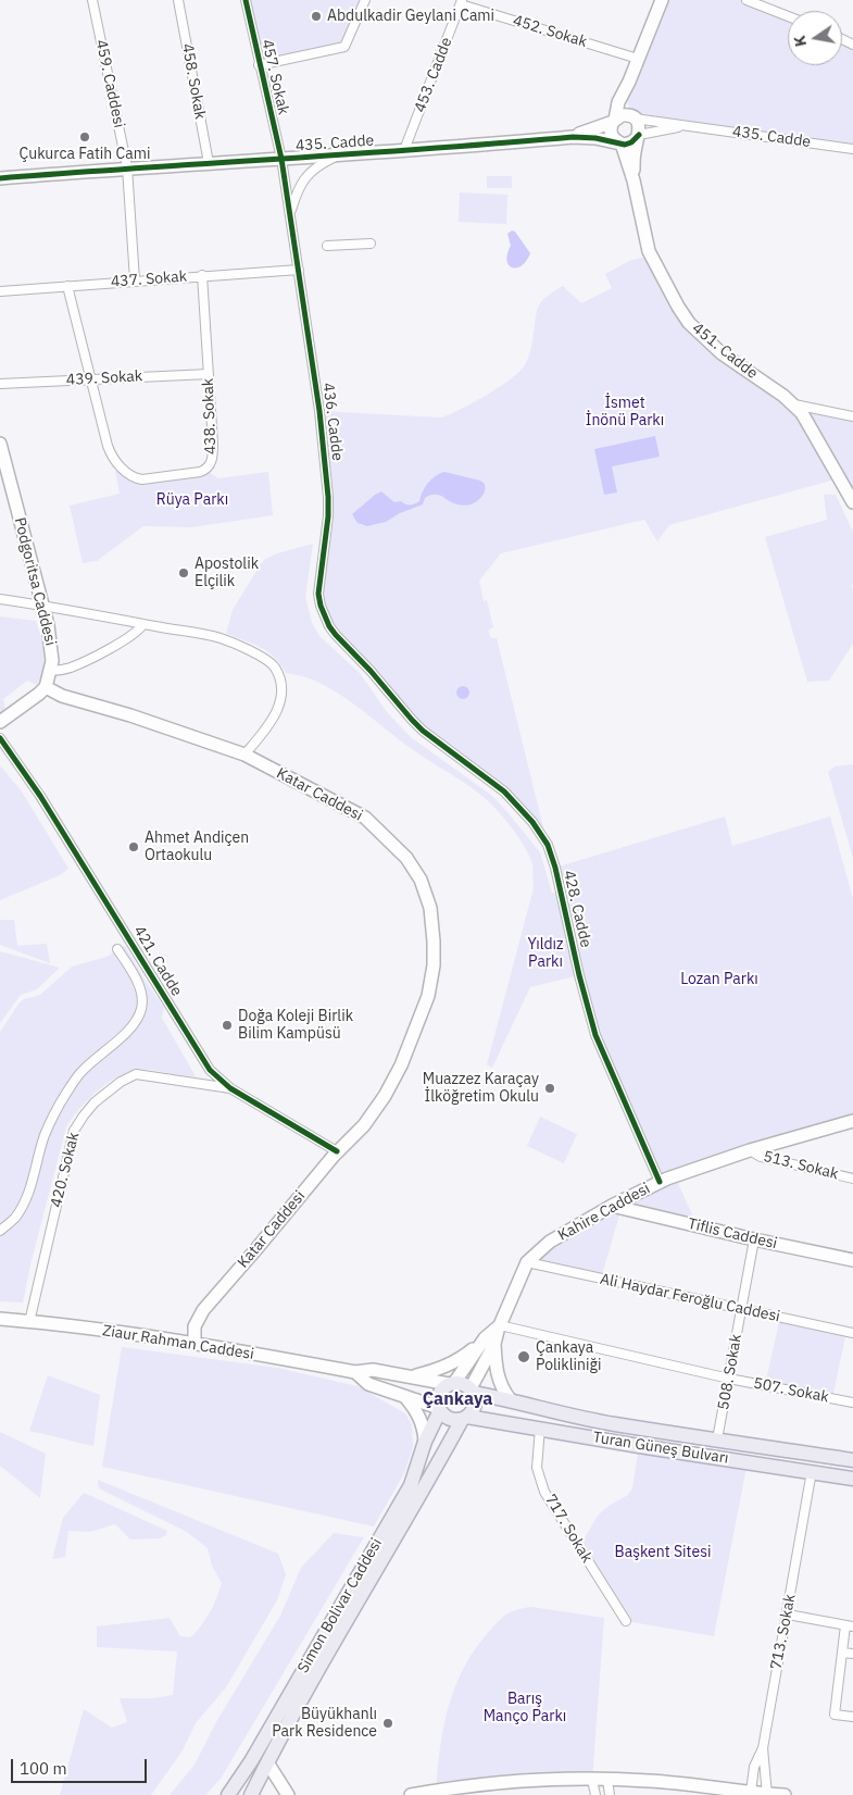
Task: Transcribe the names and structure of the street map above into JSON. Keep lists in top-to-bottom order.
{
  "streets": {
    "main road": [
      "435. Cadde",
      "451. Cadde",
      "Podgoritsa Caddesi",
      "Katar Caddesi",
      "Kahire Caddesi",
      "Tiflis Caddesi",
      "Ziaur Rahman Caddesi",
      "Turan Güneş Bulvarı",
      "Simon Bolivar Caddesi"
    ],
    "street": [
      "452. Sokak",
      "453. Cadde",
      "457. Sokak",
      "458. Sokak",
      "459. Caddesi",
      "437. Sokak",
      "439. Sokak",
      "438. Sokak",
      "436. Cadde",
      "428. Cadde",
      "421. Cadde",
      "513. Sokak",
      "420. Sokak",
      "Ali Haydar Feroğlu Caddesi",
      "508. Sokak",
      "507. Sokak",
      "717. Sokak",
      "713. Sokak"
    ]
  },
  "crossings": [
    ["452. Sokak", "453. Cadde"],
    ["453. Cadde", "435. Cadde"],
    ["457. Sokak", "435. Cadde"],
    ["457. Sokak", "436. Cadde"],
    ["458. Sokak", "435. Cadde"],
    ["459. Caddesi", "435. Cadde"],
    ["459. Caddesi", "437. Sokak"],
    ["435. Cadde", "436. Cadde"],
    ["437. Sokak", "438. Sokak"],
    ["437. Sokak", "436. Cadde"],
    ["439. Sokak", "438. Sokak"],
    ["436. Cadde", "428. Cadde"],
    ["Podgoritsa Caddesi", "Katar Caddesi"],
    ["Katar Caddesi", "421. Cadde"],
    ["Katar Caddesi", "Ziaur Rahman Caddesi"],
    ["428. Cadde", "Kahire Caddesi"],
    ["421. Cadde", "420. Sokak"],
    ["513. Sokak", "Kahire Caddesi"],
    ["420. Sokak", "Ziaur Rahman Caddesi"],
    ["Kahire Caddesi", "Tiflis Caddesi"],
    ["Kahire Caddesi", "Ali Haydar Feroğlu Caddesi"],
    ["Kahire Caddesi", "507. Sokak"],
    ["Tiflis Caddesi", "508. Sokak"],
    ["Ali Haydar Feroğlu Caddesi", "508. Sokak"],
    ["Ziaur Rahman Caddesi", "Turan Güneş Bulvarı"],
    ["Ziaur Rahman Caddesi", "Simon Bolivar Caddesi"],
    ["508. Sokak", "507. Sokak"],
    ["508. Sokak", "Turan Güneş Bulvarı"],
    ["Turan Güneş Bulvarı", "717. Sokak"],
    ["Turan Güneş Bulvarı", "Simon Bolivar Caddesi"],
    ["Turan Güneş Bulvarı", "713. Sokak"]
  ],
  "districts": ["Çankaya"],
  "parks": [
    "İsmet İnönü Parkı",
    "Rüya Parkı",
    "Yıldız Parkı",
    "Lozan Parkı",
    "Başkent Sitesi",
    "Barış Manço Parkı"
  ],
  "places": [
    "Abdulkadir Geylani Cami",
    "Çukurca Fatih Cami",
    "Apostolik Elçilik",
    "Ahmet Andiçen Ortaokulu",
    "Doğa Koleji Birlik Bilim Kampüsü",
    "Muazzez Karaçay İlköğretim Okulu",
    "Çankaya Polikliniği",
    "Büyükhanlı Park Residence"
  ],
  "scale_bar": "100 m",
  "north": "left"
}
